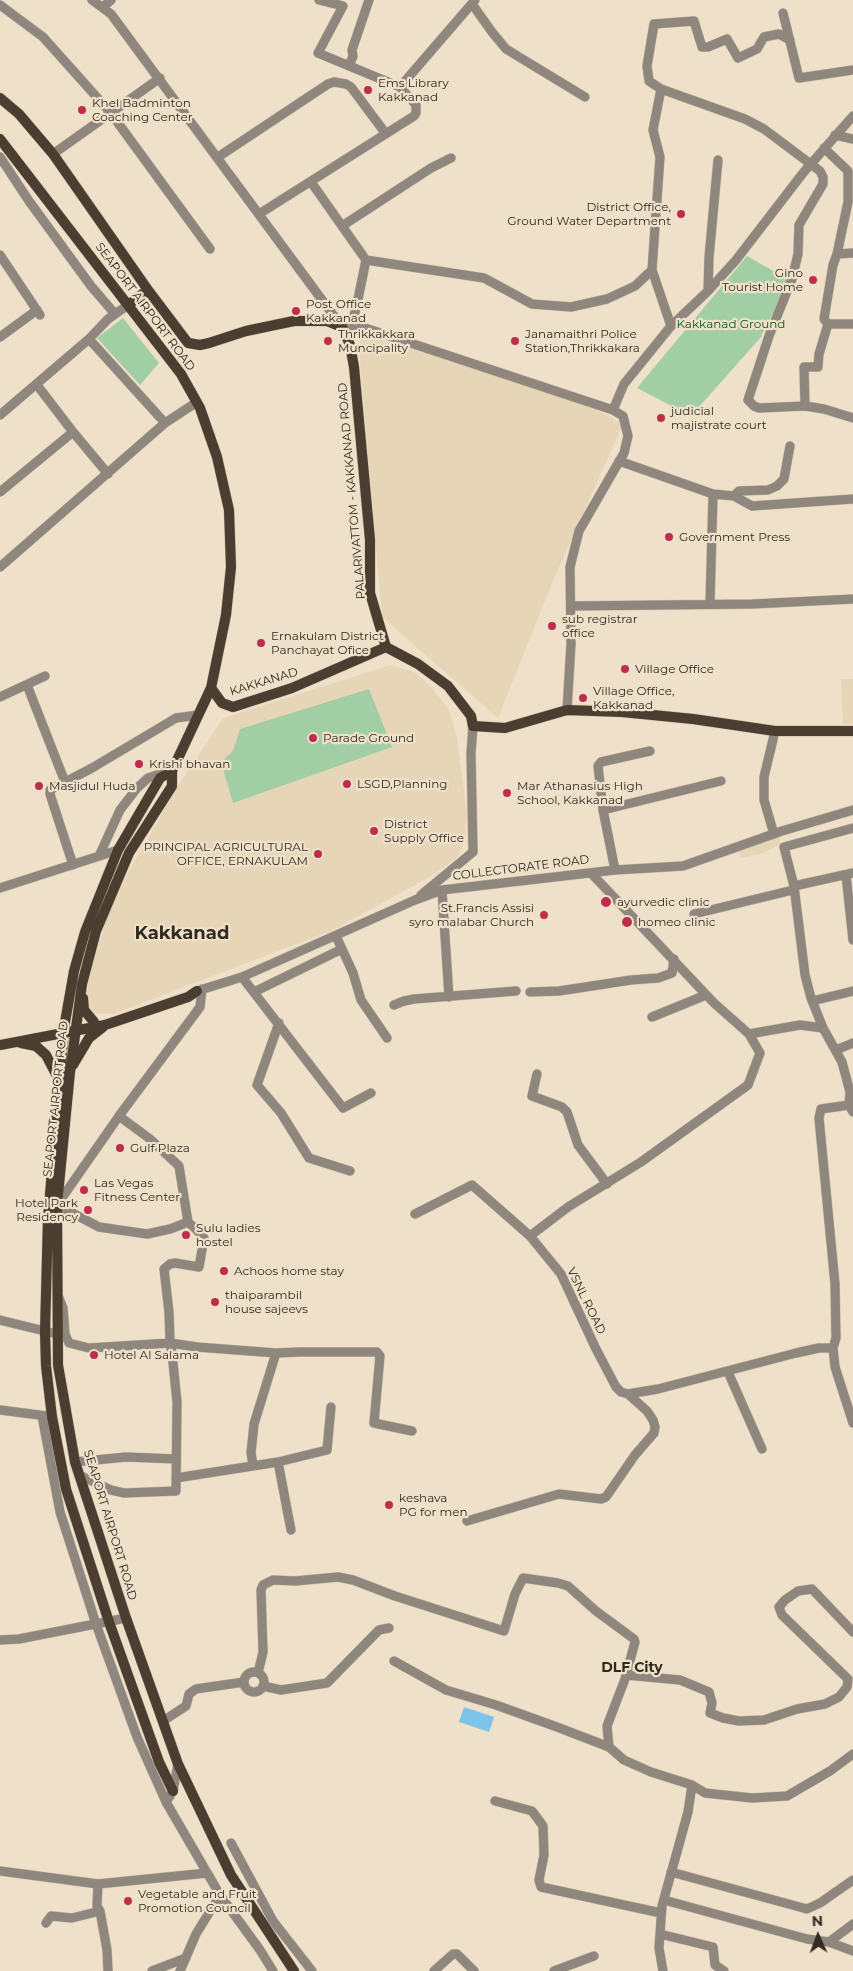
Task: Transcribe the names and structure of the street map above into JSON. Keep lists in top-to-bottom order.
{
  "streets": {
    "main road": [
      "SEAPORT AIRPORT ROAD",
      "PALARIVATTOM - KAKKANAD ROAD",
      "KAKKANAD",
      "COLLECTORATE ROAD"
    ],
    "street": ["VSNL ROAD"]
  },
  "crossings": [
    ["SEAPORT AIRPORT ROAD", "KAKKANAD"],
    ["SEAPORT AIRPORT ROAD", "COLLECTORATE ROAD"],
    ["PALARIVATTOM - KAKKANAD ROAD", "KAKKANAD"]
  ],
  "districts": ["Kakkanad", "DLF City"],
  "parks": ["Kakkanad Ground"],
  "places": [
    "Ems Library Kakkanad",
    "Khel Badminton Coaching Center",
    "District Office, Ground Water Department",
    "Gino Tourist Home",
    "Post Office Kakkanad",
    "Thrikkakkara Muncipality",
    "Janamaithri Police Station,Thrikkakara",
    "judicial majistrate court",
    "Government Press",
    "sub registrar office",
    "Ernakulam District Panchayat Ofice",
    "Village Office",
    "Village Office, Kakkanad",
    "Parade Ground",
    "Krishi bhavan",
    "LSGD,Planning",
    "Masjidul Huda",
    "Mar Athanasius High School, Kakkanad",
    "District Supply Office",
    "PRINCIPAL AGRICULTURAL OFFICE, ERNAKULAM",
    "ayurvedic clinic",
    "St.Francis Assisi syro malabar Church",
    "homeo clinic",
    "Gulf Plaza",
    "Las Vegas Fitness Center",
    "Hotel Park Residency",
    "Sulu ladies hostel",
    "Achoos home stay",
    "thaiparambil house sajeevs",
    "Hotel Al Salama",
    "keshava PG for men",
    "Vegetable and Fruit Promotion Council"
  ],
  "north": "top"
}
